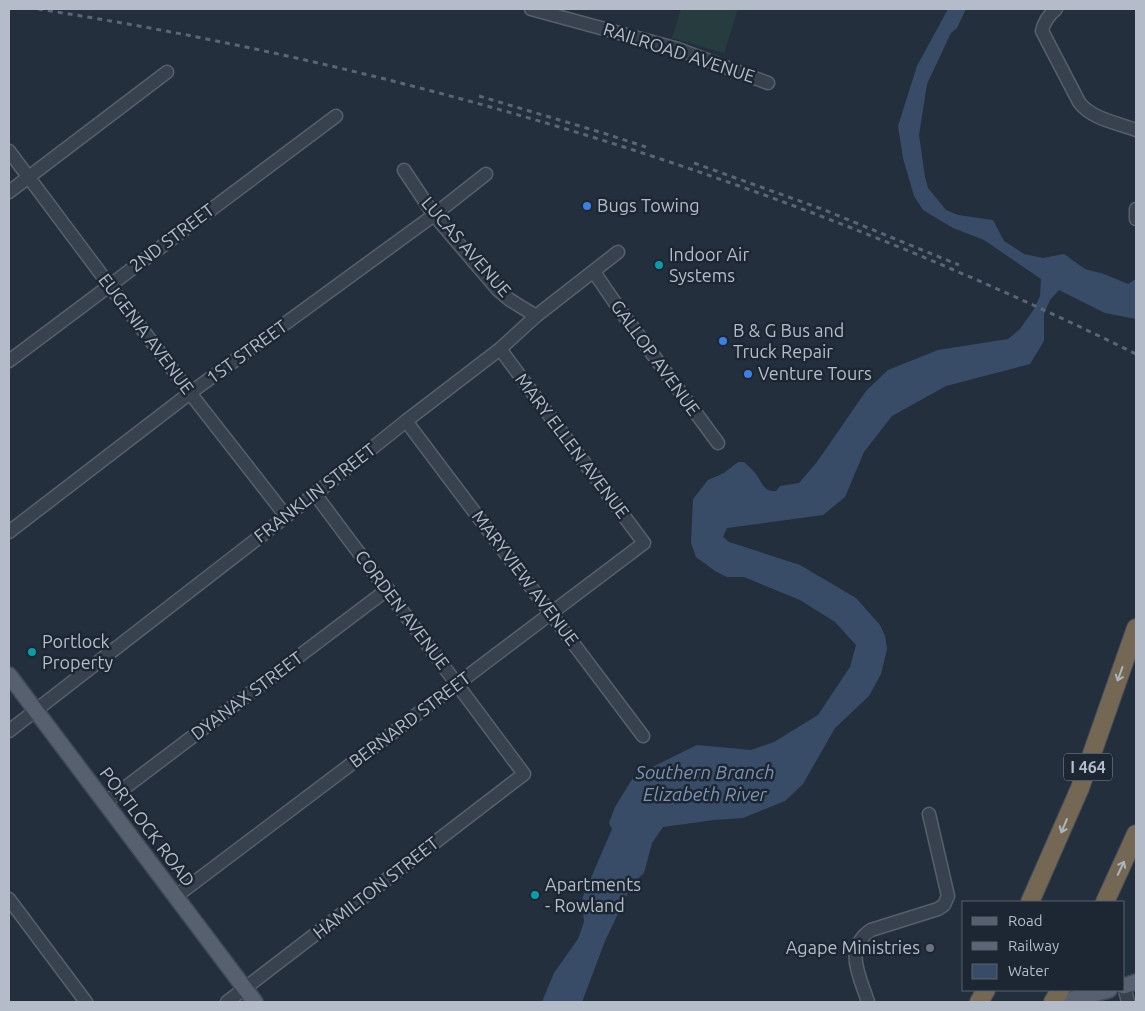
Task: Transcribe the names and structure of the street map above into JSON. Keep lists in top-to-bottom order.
{
  "streets": {
    "highway": ["I 464"],
    "main road": ["PORTLOCK ROAD"],
    "street": [
      "RAILROAD AVENUE",
      "2ND STREET",
      "LUCAS AVENUE",
      "EUGENIA AVENUE",
      "1ST STREET",
      "GALLOP AVENUE",
      "MARY ELLEN AVENUE",
      "FRANKLIN STREET",
      "MARYVIEW AVENUE",
      "CORDEN AVENUE",
      "DYANAX STREET",
      "BERNARD STREET",
      "HAMILTON STREET"
    ]
  },
  "crossings": [
    ["2ND STREET", "EUGENIA AVENUE"],
    ["LUCAS AVENUE", "1ST STREET"],
    ["LUCAS AVENUE", "FRANKLIN STREET"],
    ["EUGENIA AVENUE", "1ST STREET"],
    ["EUGENIA AVENUE", "FRANKLIN STREET"],
    ["GALLOP AVENUE", "FRANKLIN STREET"],
    ["MARY ELLEN AVENUE", "FRANKLIN STREET"],
    ["MARY ELLEN AVENUE", "BERNARD STREET"],
    ["FRANKLIN STREET", "MARYVIEW AVENUE"],
    ["FRANKLIN STREET", "CORDEN AVENUE"],
    ["FRANKLIN STREET", "PORTLOCK ROAD"],
    ["MARYVIEW AVENUE", "BERNARD STREET"],
    ["CORDEN AVENUE", "DYANAX STREET"],
    ["CORDEN AVENUE", "BERNARD STREET"],
    ["CORDEN AVENUE", "HAMILTON STREET"],
    ["DYANAX STREET", "PORTLOCK ROAD"],
    ["BERNARD STREET", "PORTLOCK ROAD"],
    ["PORTLOCK ROAD", "HAMILTON STREET"]
  ],
  "water": ["Southern Branch Elizabeth River"],
  "places": [
    "Bugs Towing",
    "Indoor Air Systems",
    "B & G Bus and Truck Repair",
    "Venture Tours",
    "Portlock Property",
    "Apartments - Rowland",
    "Agape Ministries"
  ],
  "legend": ["Road", "Railway", "Water"]
}
